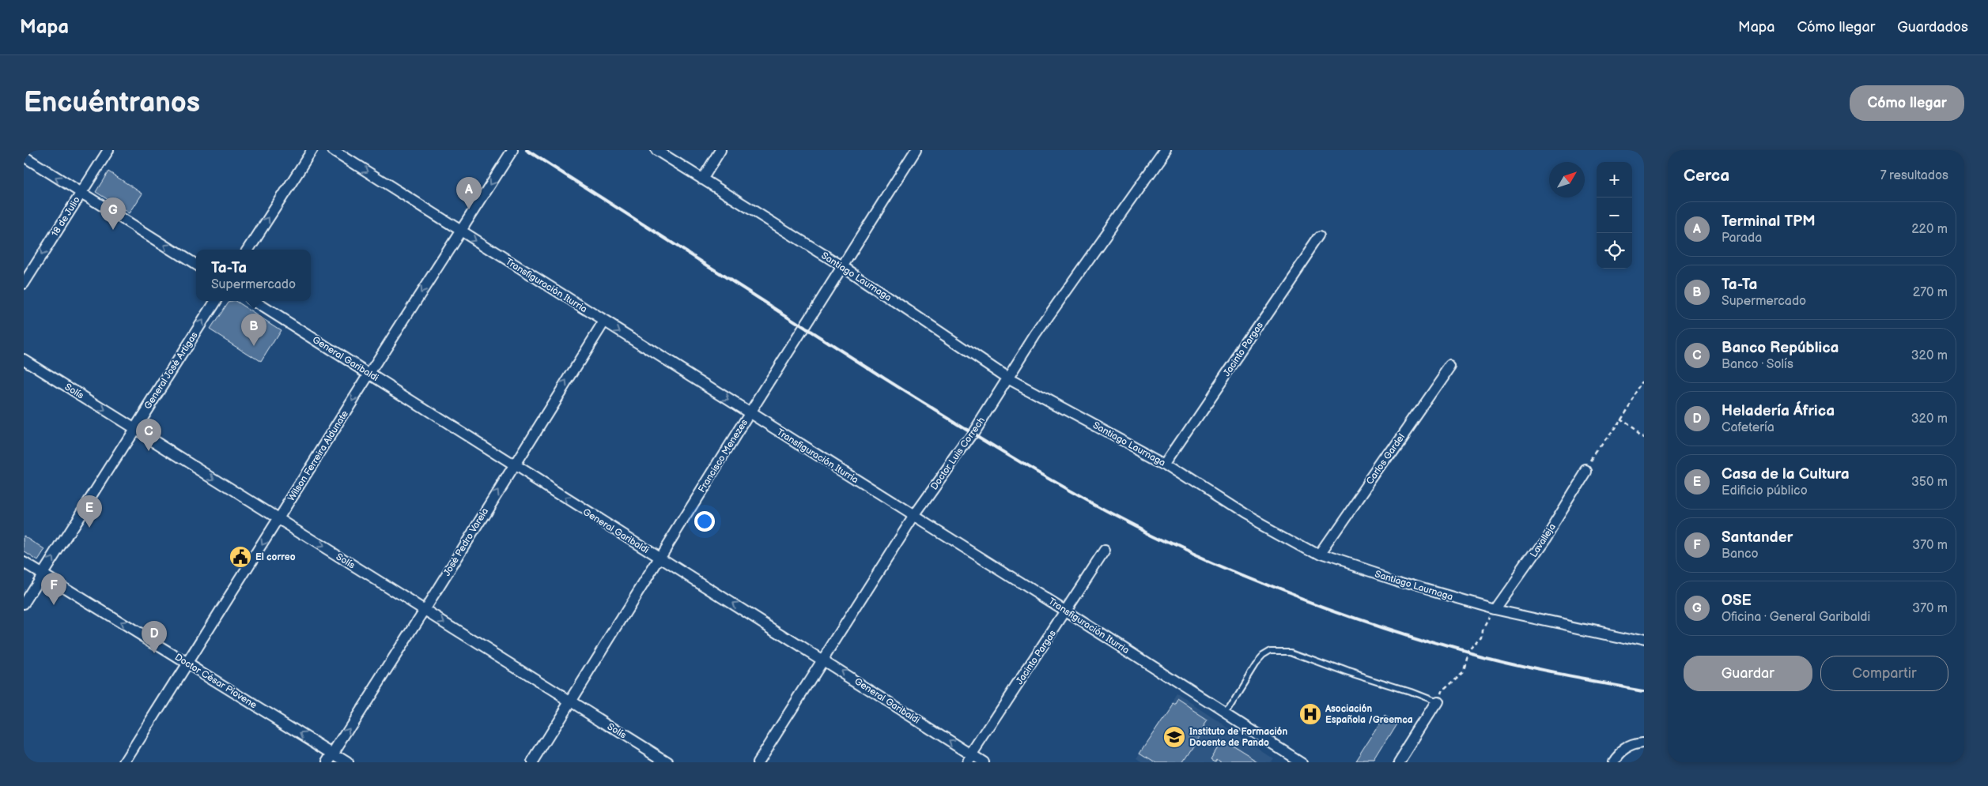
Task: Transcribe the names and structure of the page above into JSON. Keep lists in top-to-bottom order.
{
  "streets": {
    "street": [
      "18 de Julio",
      "Santiago Laurnaga",
      "Transfiguración Iturria",
      "Jacinto Pargas",
      "General Garibaldi",
      "General José Artigas",
      "Solís",
      "Doctor Luis Correch",
      "Wilson Ferreira Aldunate",
      "Francisco Menezes",
      "Carlos Gardel",
      "Lavalleja",
      "José Pedro Varela",
      "Doctor César Piovene"
    ]
  },
  "crossings": [
    ["Santiago Laurnaga", "Jacinto Pargas"],
    ["Santiago Laurnaga", "Doctor Luis Correch"],
    ["Santiago Laurnaga", "Francisco Menezes"],
    ["Santiago Laurnaga", "Carlos Gardel"],
    ["Santiago Laurnaga", "Lavalleja"],
    ["Transfiguración Iturria", "Jacinto Pargas"],
    ["Transfiguración Iturria", "Doctor Luis Correch"],
    ["Transfiguración Iturria", "Wilson Ferreira Aldunate"],
    ["Transfiguración Iturria", "Francisco Menezes"],
    ["Transfiguración Iturria", "José Pedro Varela"],
    ["Jacinto Pargas", "General Garibaldi"],
    ["General Garibaldi", "Doctor Luis Correch"],
    ["General Garibaldi", "Wilson Ferreira Aldunate"],
    ["General Garibaldi", "Francisco Menezes"],
    ["General Garibaldi", "José Pedro Varela"],
    ["General José Artigas", "Solís"],
    ["General José Artigas", "Doctor César Piovene"],
    ["Solís", "Wilson Ferreira Aldunate"],
    ["Solís", "Francisco Menezes"],
    ["Solís", "José Pedro Varela"],
    ["Wilson Ferreira Aldunate", "Doctor César Piovene"],
    ["José Pedro Varela", "Doctor César Piovene"]
  ],
  "one_way": [
    "18 de Julio",
    "Transfiguración Iturria",
    "General Garibaldi",
    "General José Artigas",
    "Solís",
    "Wilson Ferreira Aldunate",
    "José Pedro Varela",
    "Doctor César Piovene"
  ],
  "places": {
    "public building": ["El correo"],
    "hospital": ["Asociación Española /Greemca"],
    "school or university": ["Instituto de Formación Docente de Pando"]
  },
  "north": "top right",
  "page": {
    "header": "Mapa",
    "nav": ["Mapa", "Cómo llegar", "Guardados"],
    "buttons": [
      "Cómo llegar",
      ["Guardar", "Compartir"]
    ],
    "title": "Encuéntranos",
    "heading": ["Cerca", "7 resultados"],
    "map_buttons": ["+", "−"],
    "pins": [
      "A",
      "G",
      "B",
      "C",
      "E",
      "F",
      "D"
    ],
    "list": [
      {
        "mark": "A",
        "name": "Terminal TPM",
        "note": "Parada",
        "value": "220 m"
      },
      {
        "mark": "B",
        "name": "Ta-Ta",
        "note": "Supermercado",
        "value": "270 m"
      },
      {
        "mark": "C",
        "name": "Banco República",
        "note": "Banco · Solís",
        "value": "320 m"
      },
      {
        "mark": "D",
        "name": "Heladería África",
        "note": "Cafetería",
        "value": "320 m"
      },
      {
        "mark": "E",
        "name": "Casa de la Cultura",
        "note": "Edificio público",
        "value": "350 m"
      },
      {
        "mark": "F",
        "name": "Santander",
        "note": "Banco",
        "value": "370 m"
      },
      {
        "mark": "G",
        "name": "OSE",
        "note": "Oficina · General Garibaldi",
        "value": "370 m"
      }
    ],
    "popup": ["Ta-Ta", "Supermercado"]
  }
}
